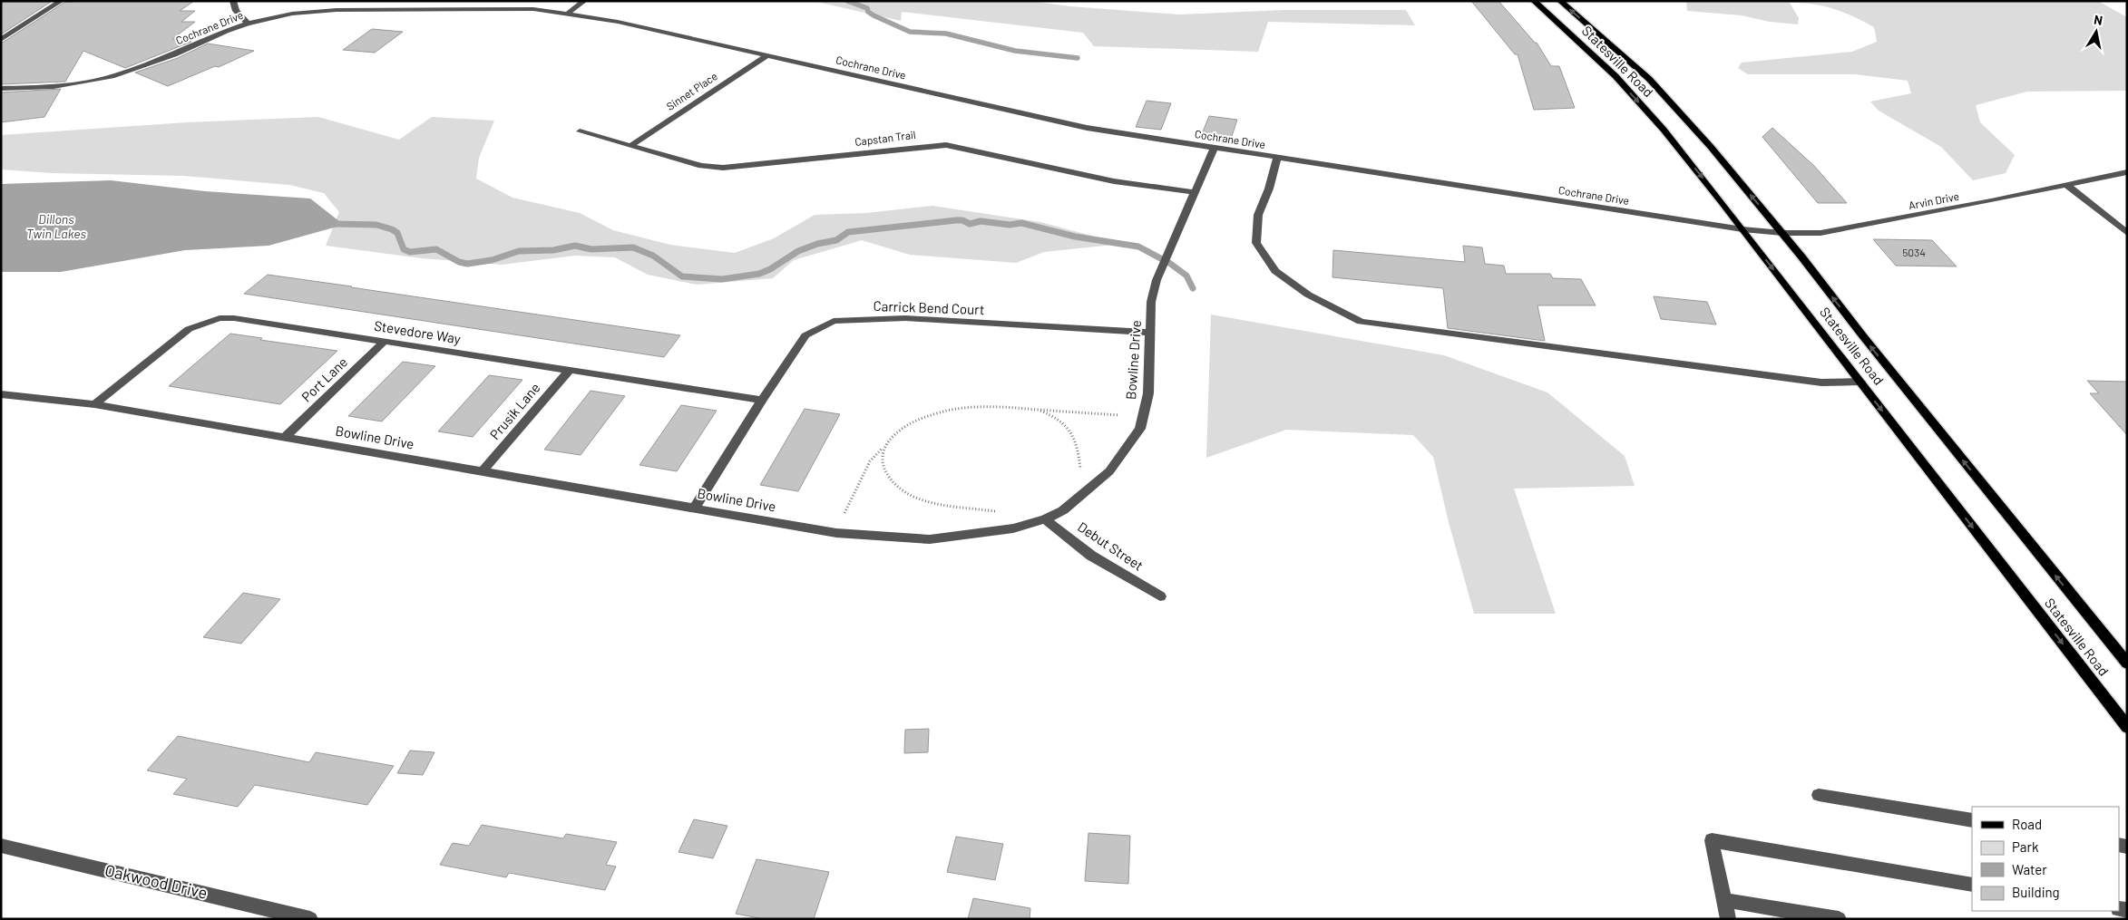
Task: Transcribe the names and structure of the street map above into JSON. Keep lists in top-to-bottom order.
{
  "streets": {
    "main road": ["Statesville Road"],
    "street": [
      "Cochrane Drive",
      "Sinnet Place",
      "Capstan Trail",
      "Arvin Drive",
      "Carrick Bend Court",
      "Stevedore Way",
      "Bowline Drive",
      "Port Lane",
      "Prusik Lane",
      "Debut Street",
      "Oakwood Drive"
    ]
  },
  "crossings": [
    ["Cochrane Drive", "Statesville Road"],
    ["Cochrane Drive", "Sinnet Place"],
    ["Cochrane Drive", "Arvin Drive"],
    ["Cochrane Drive", "Bowline Drive"],
    ["Statesville Road", "Arvin Drive"],
    ["Sinnet Place", "Capstan Trail"],
    ["Capstan Trail", "Bowline Drive"],
    ["Carrick Bend Court", "Stevedore Way"],
    ["Carrick Bend Court", "Bowline Drive"],
    ["Stevedore Way", "Bowline Drive"],
    ["Stevedore Way", "Port Lane"],
    ["Stevedore Way", "Prusik Lane"],
    ["Bowline Drive", "Port Lane"],
    ["Bowline Drive", "Prusik Lane"],
    ["Bowline Drive", "Debut Street"]
  ],
  "water": ["Dillons Twin Lakes"],
  "house_numbers": ["5034"],
  "legend": [
    "Road",
    "Park",
    "Water",
    "Building"
  ],
  "north": "top"
}
